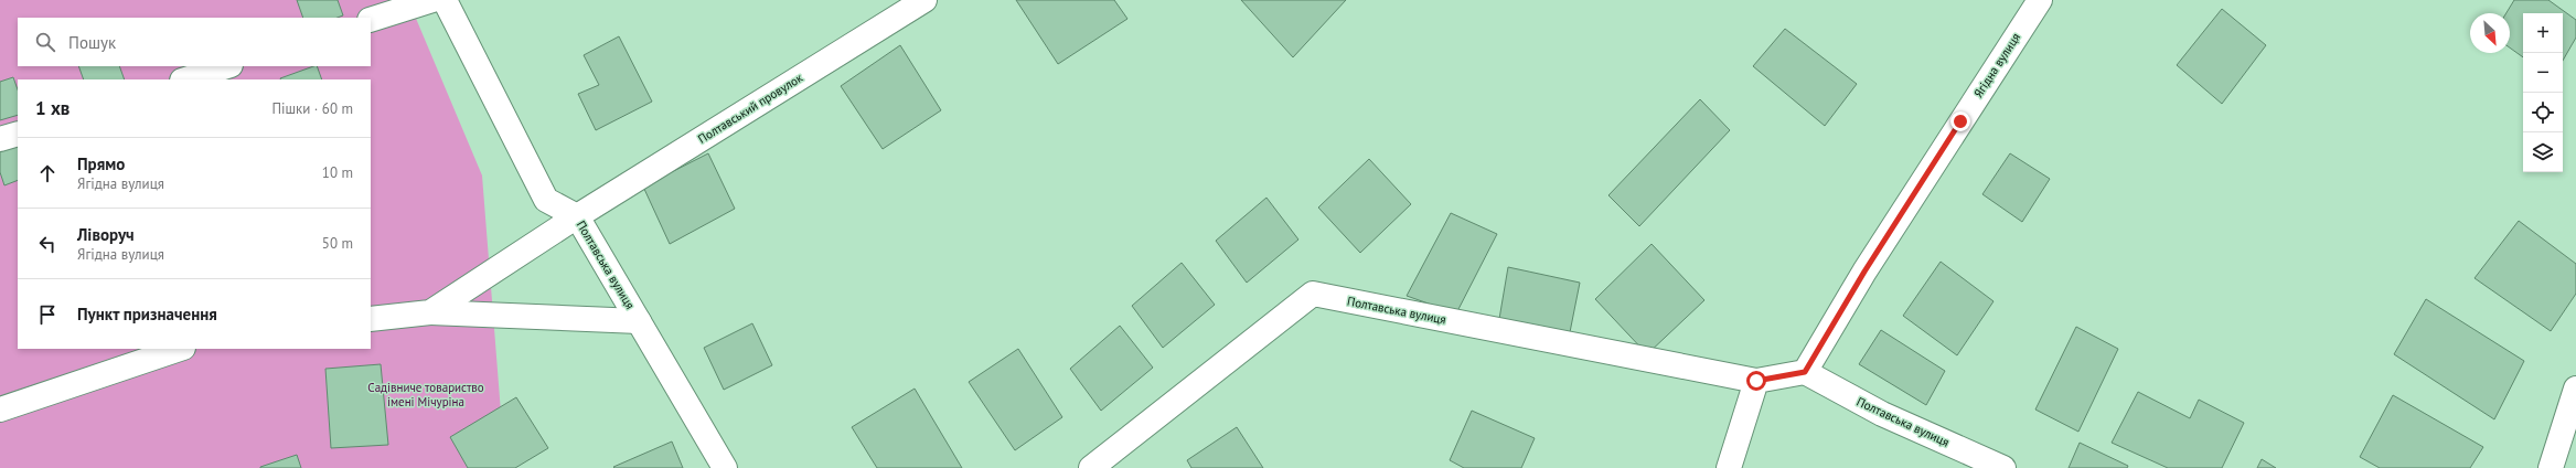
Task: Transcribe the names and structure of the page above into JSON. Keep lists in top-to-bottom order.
{
  "streets": {
    "street": ["Ягідна вулиця", "Полтавський провулок", "Полтавська вулиця"]
  },
  "crossings": [
    ["Ягідна вулиця", "Полтавська вулиця"],
    ["Полтавський провулок", "Полтавська вулиця"]
  ],
  "parks": ["Садівниче товариство імені Мічуріна"],
  "north": "bottom right",
  "page": {
    "map_buttons": ["+", "−"],
    "search": "Пошук",
    "heading": ["1 хв", "Пішки · 60 m"],
    "list": [
      ["Прямо", "Ягідна вулиця", "10 m"],
      ["Ліворуч", "Ягідна вулиця", "50 m"],
      "Пункт призначення"
    ]
  }
}
